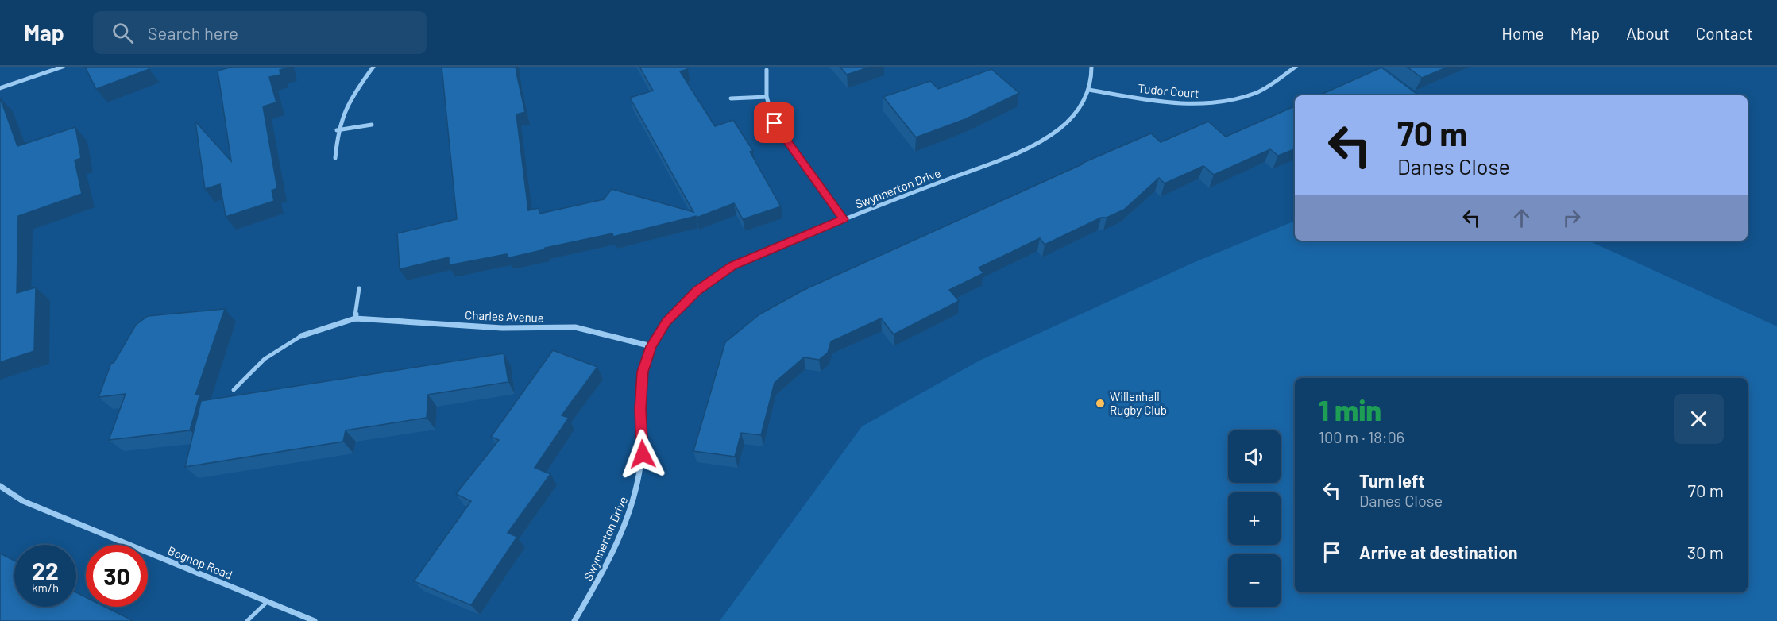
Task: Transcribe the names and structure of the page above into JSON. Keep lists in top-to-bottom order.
{
  "streets": {
    "street": [
      "Tudor Court",
      "Swynnerton Drive",
      "Charles Avenue",
      "Bognop Road"
    ]
  },
  "crossings": [
    ["Tudor Court", "Swynnerton Drive"],
    ["Swynnerton Drive", "Charles Avenue"]
  ],
  "places": ["Willenhall Rugby Club"],
  "page": {
    "header": "Map",
    "search": "Search here",
    "nav": [
      "Home",
      "Map",
      "About",
      "Contact"
    ],
    "turn": ["70 m", "Danes Close"],
    "heading": ["1 min", "100 m · 18:06"],
    "map_buttons": ["+", "−"],
    "list": [
      {
        "name": "Turn left",
        "note": "Danes Close",
        "value": "70 m"
      },
      {
        "name": "Arrive at destination",
        "value": "30 m"
      }
    ],
    "speed": "22 km/h",
    "limit": "30"
  }
}
